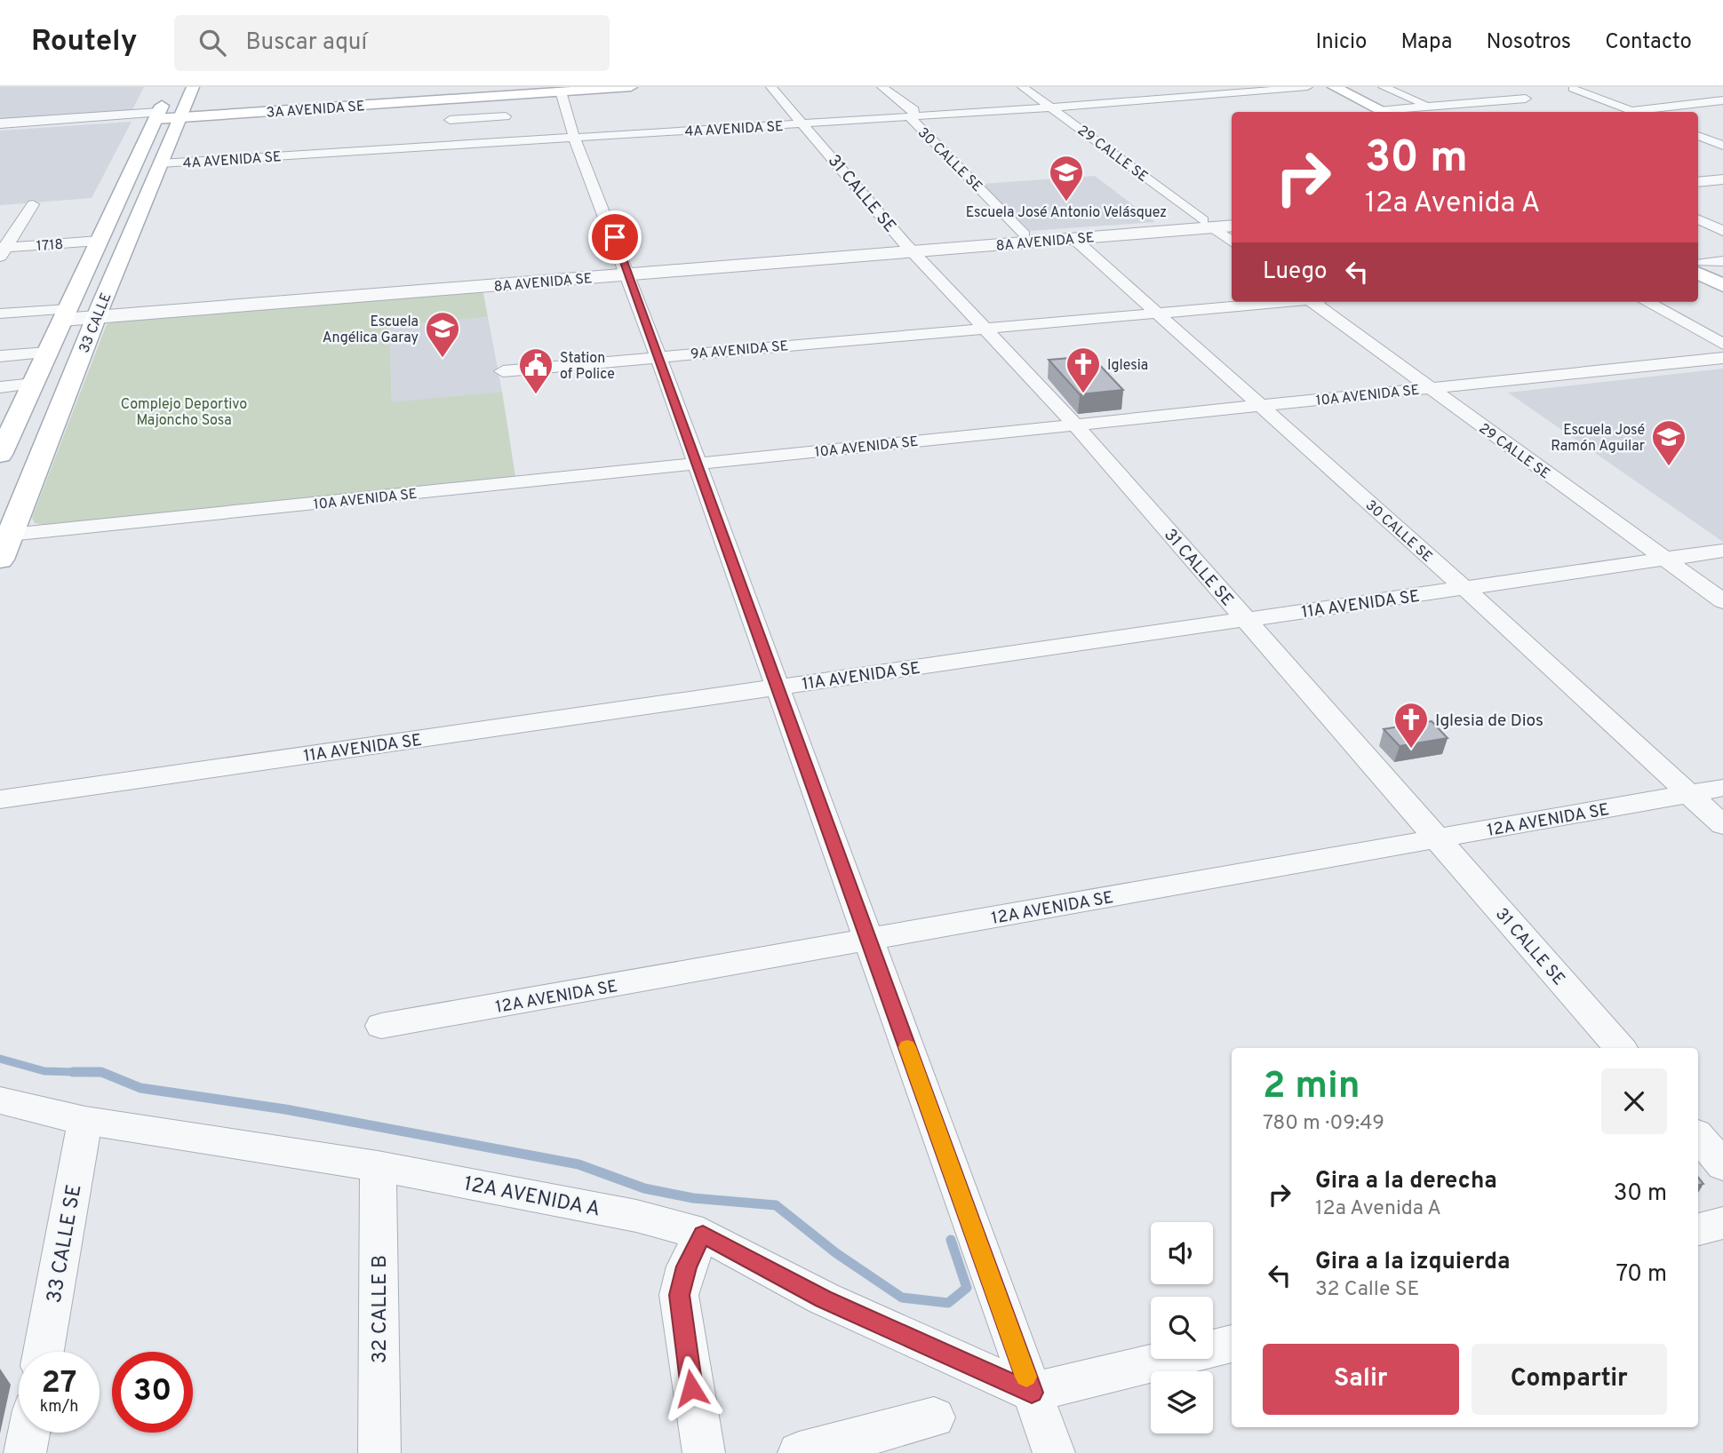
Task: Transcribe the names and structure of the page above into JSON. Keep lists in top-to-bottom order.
{
  "streets": {
    "main road": ["3A AVENIDA SE", "33 CALLE"],
    "street": [
      "4A AVENIDA SE",
      "29 CALLE SE",
      "30 CALLE SE",
      "31 CALLE SE",
      "8A AVENIDA SE",
      "1718",
      "9A AVENIDA SE",
      "10A AVENIDA SE",
      "11A AVENIDA SE",
      "12A AVENIDA SE",
      "12A AVENIDA A",
      "33 CALLE SE",
      "32 CALLE B"
    ]
  },
  "crossings": [
    ["3A AVENIDA SE", "33 CALLE"],
    ["4A AVENIDA SE", "29 CALLE SE"],
    ["4A AVENIDA SE", "30 CALLE SE"],
    ["4A AVENIDA SE", "31 CALLE SE"],
    ["4A AVENIDA SE", "33 CALLE"],
    ["29 CALLE SE", "8A AVENIDA SE"],
    ["29 CALLE SE", "10A AVENIDA SE"],
    ["29 CALLE SE", "11A AVENIDA SE"],
    ["30 CALLE SE", "8A AVENIDA SE"],
    ["30 CALLE SE", "10A AVENIDA SE"],
    ["30 CALLE SE", "11A AVENIDA SE"],
    ["30 CALLE SE", "12A AVENIDA SE"],
    ["31 CALLE SE", "8A AVENIDA SE"],
    ["31 CALLE SE", "9A AVENIDA SE"],
    ["31 CALLE SE", "10A AVENIDA SE"],
    ["31 CALLE SE", "11A AVENIDA SE"],
    ["31 CALLE SE", "12A AVENIDA SE"],
    ["8A AVENIDA SE", "33 CALLE"],
    ["1718", "33 CALLE"],
    ["33 CALLE", "10A AVENIDA SE"],
    ["12A AVENIDA A", "33 CALLE SE"],
    ["12A AVENIDA A", "32 CALLE B"]
  ],
  "parks": ["Complejo Deportivo Majoncho Sosa"],
  "places": {
    "school or university": ["Escuela José Antonio Velásquez", "Escuela Angélica Garay", "Escuela José Ramón Aguilar"],
    "church": ["Iglesia", "Iglesia de Dios"],
    "public building": ["Station of Police"]
  },
  "page": {
    "header": "Routely",
    "search": "Buscar aquí",
    "nav": [
      "Inicio",
      "Mapa",
      "Nosotros",
      "Contacto"
    ],
    "turn": ["30 m", "12a Avenida A"],
    "then": "Luego",
    "heading": ["2 min", "780 m · 09:49"],
    "list": [
      {
        "name": "Gira a la derecha",
        "note": "12a Avenida A",
        "value": "30 m"
      },
      {
        "name": "Gira a la izquierda",
        "note": "32 Calle SE",
        "value": "70 m"
      }
    ],
    "buttons": ["Salir", "Compartir"],
    "speed": "27 km/h",
    "limit": "30"
  }
}
